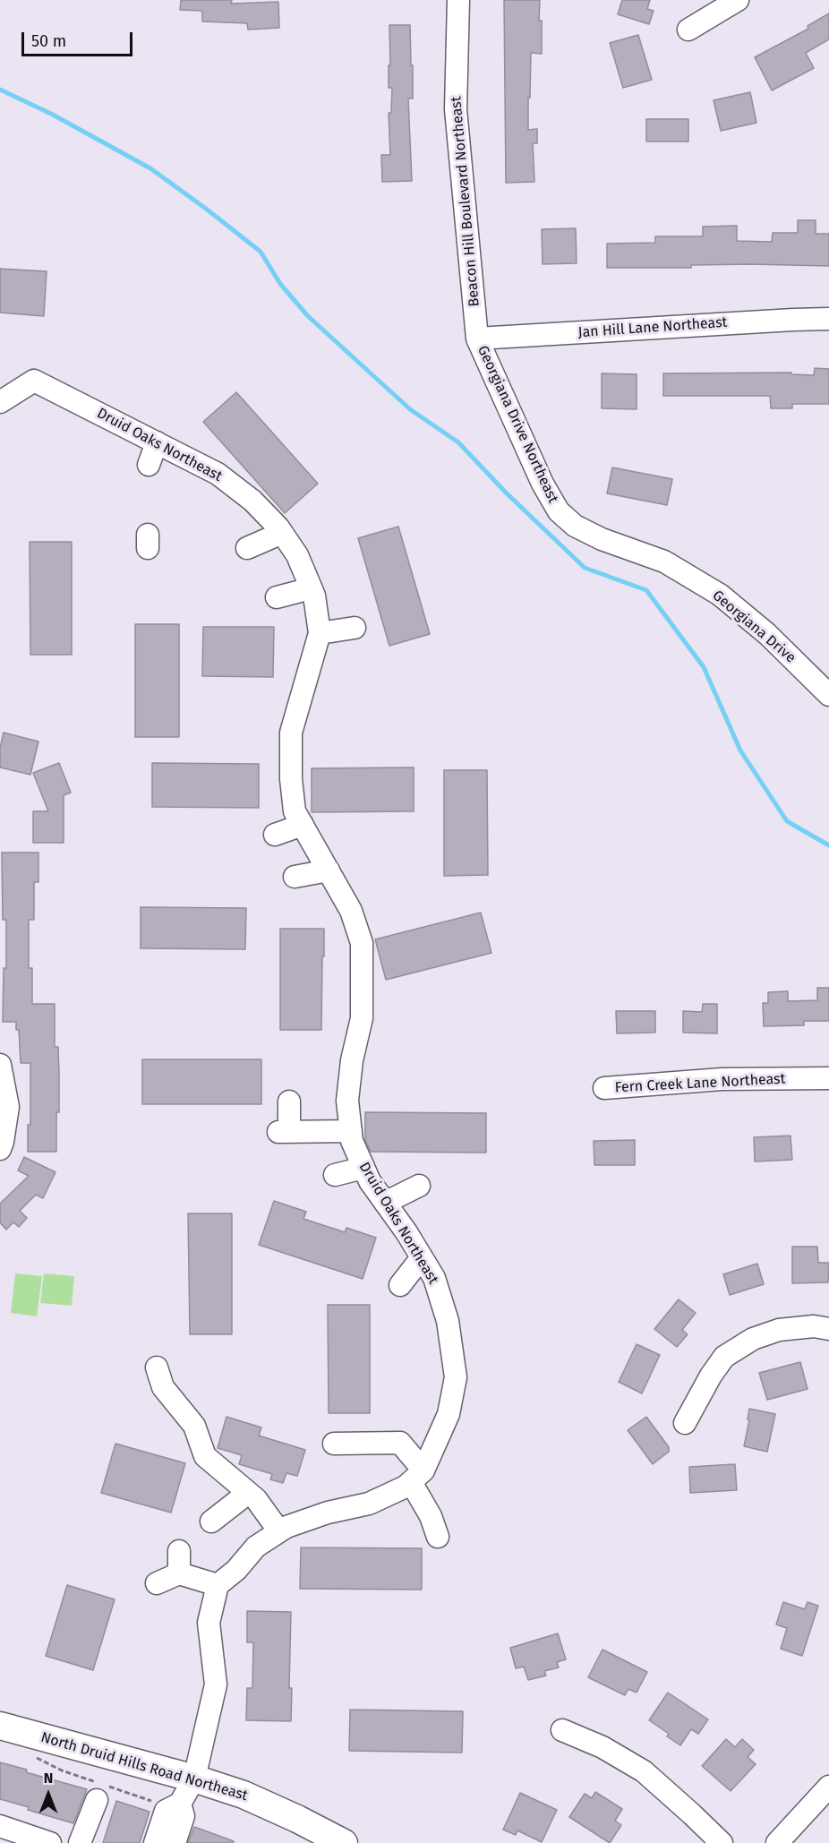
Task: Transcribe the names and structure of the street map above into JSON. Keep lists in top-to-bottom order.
{
  "streets": {
    "main road": ["North Druid Hills Road Northeast"],
    "street": [
      "Beacon Hill Boulevard Northeast",
      "Jan Hill Lane Northeast",
      "Georgiana Drive Northeast",
      "Druid Oaks Northeast",
      "Georgiana Drive",
      "Fern Creek Lane Northeast"
    ]
  },
  "crossings": [
    ["Beacon Hill Boulevard Northeast", "Jan Hill Lane Northeast"],
    ["Beacon Hill Boulevard Northeast", "Georgiana Drive Northeast"],
    ["Jan Hill Lane Northeast", "Georgiana Drive Northeast"],
    ["Georgiana Drive Northeast", "Georgiana Drive"]
  ],
  "scale_bar": "50 m",
  "north": "top"
}
